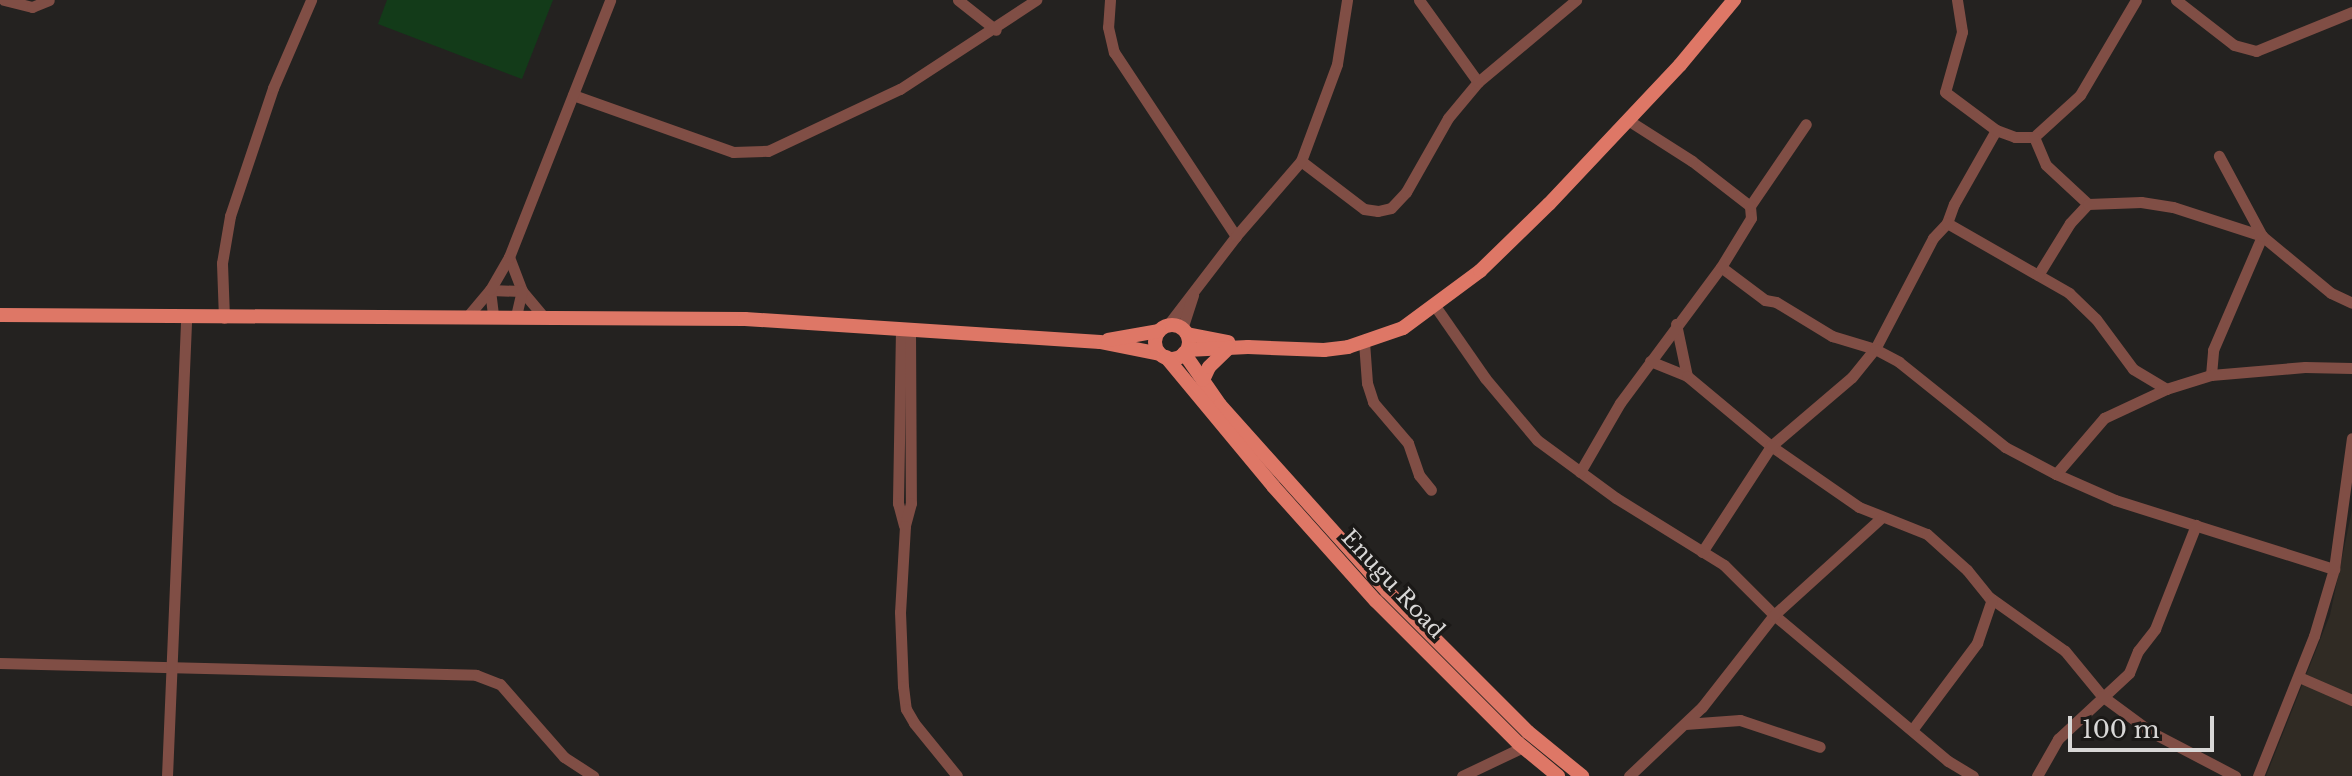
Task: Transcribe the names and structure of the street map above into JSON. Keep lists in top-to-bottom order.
{
  "streets": {
    "main road": ["Enugu Road"]
  },
  "scale_bar": "100 m"
}
